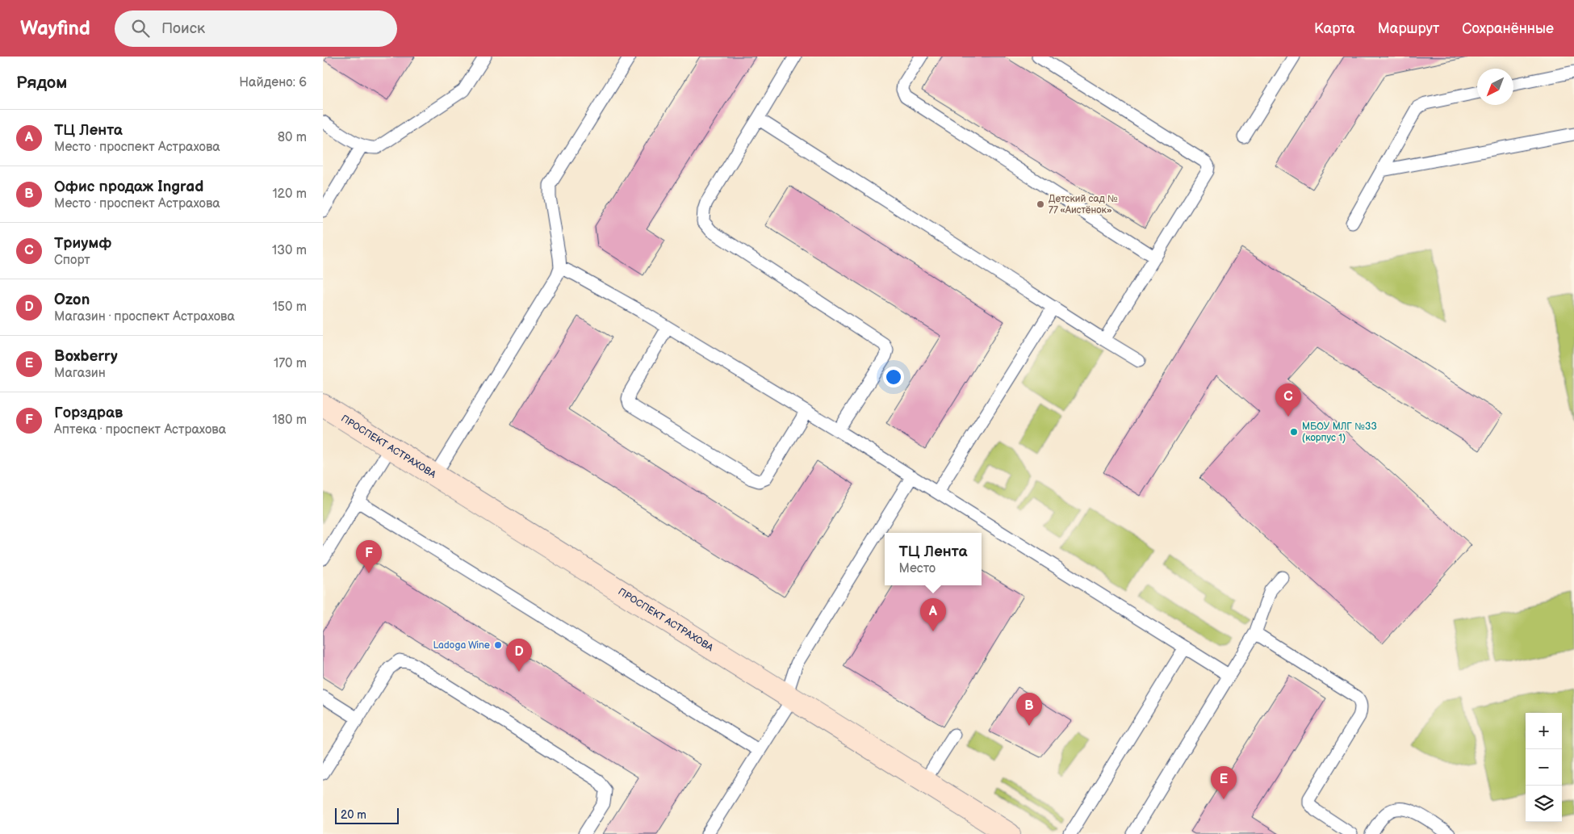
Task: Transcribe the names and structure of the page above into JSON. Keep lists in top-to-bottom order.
{
  "streets": {
    "street": ["ПРОСПЕКТ АСТРАХОВА"]
  },
  "places": ["Детский сад № 77 «Аистёнок»", "МБОУ МЛГ №33 (корпус 1)", "Ladoga Wine"],
  "scale_bar": "20 m",
  "north": "bottom left",
  "page": {
    "header": "Wayfind",
    "search": "Поиск",
    "nav": ["Карта", "Маршрут", "Сохранённые"],
    "heading": ["Рядом", "Найдено: 6"],
    "list": [
      {
        "mark": "A",
        "name": "ТЦ Лента",
        "note": "Место · проспект Астрахова",
        "value": "80 m"
      },
      {
        "mark": "B",
        "name": "Офис продаж Ingrad",
        "note": "Место · проспект Астрахова",
        "value": "120 m"
      },
      {
        "mark": "C",
        "name": "Триумф",
        "note": "Спорт",
        "value": "130 m"
      },
      {
        "mark": "D",
        "name": "Ozon",
        "note": "Магазин · проспект Астрахова",
        "value": "150 m"
      },
      {
        "mark": "E",
        "name": "Boxberry",
        "note": "Магазин",
        "value": "170 m"
      },
      {
        "mark": "F",
        "name": "Горздрав",
        "note": "Аптека · проспект Астрахова",
        "value": "180 m"
      }
    ],
    "pins": [
      "C",
      "F",
      "A",
      "D",
      "B",
      "E"
    ],
    "popup": ["ТЦ Лента", "Место"],
    "map_buttons": ["+", "−"],
    "scale": "20 m"
  }
}
